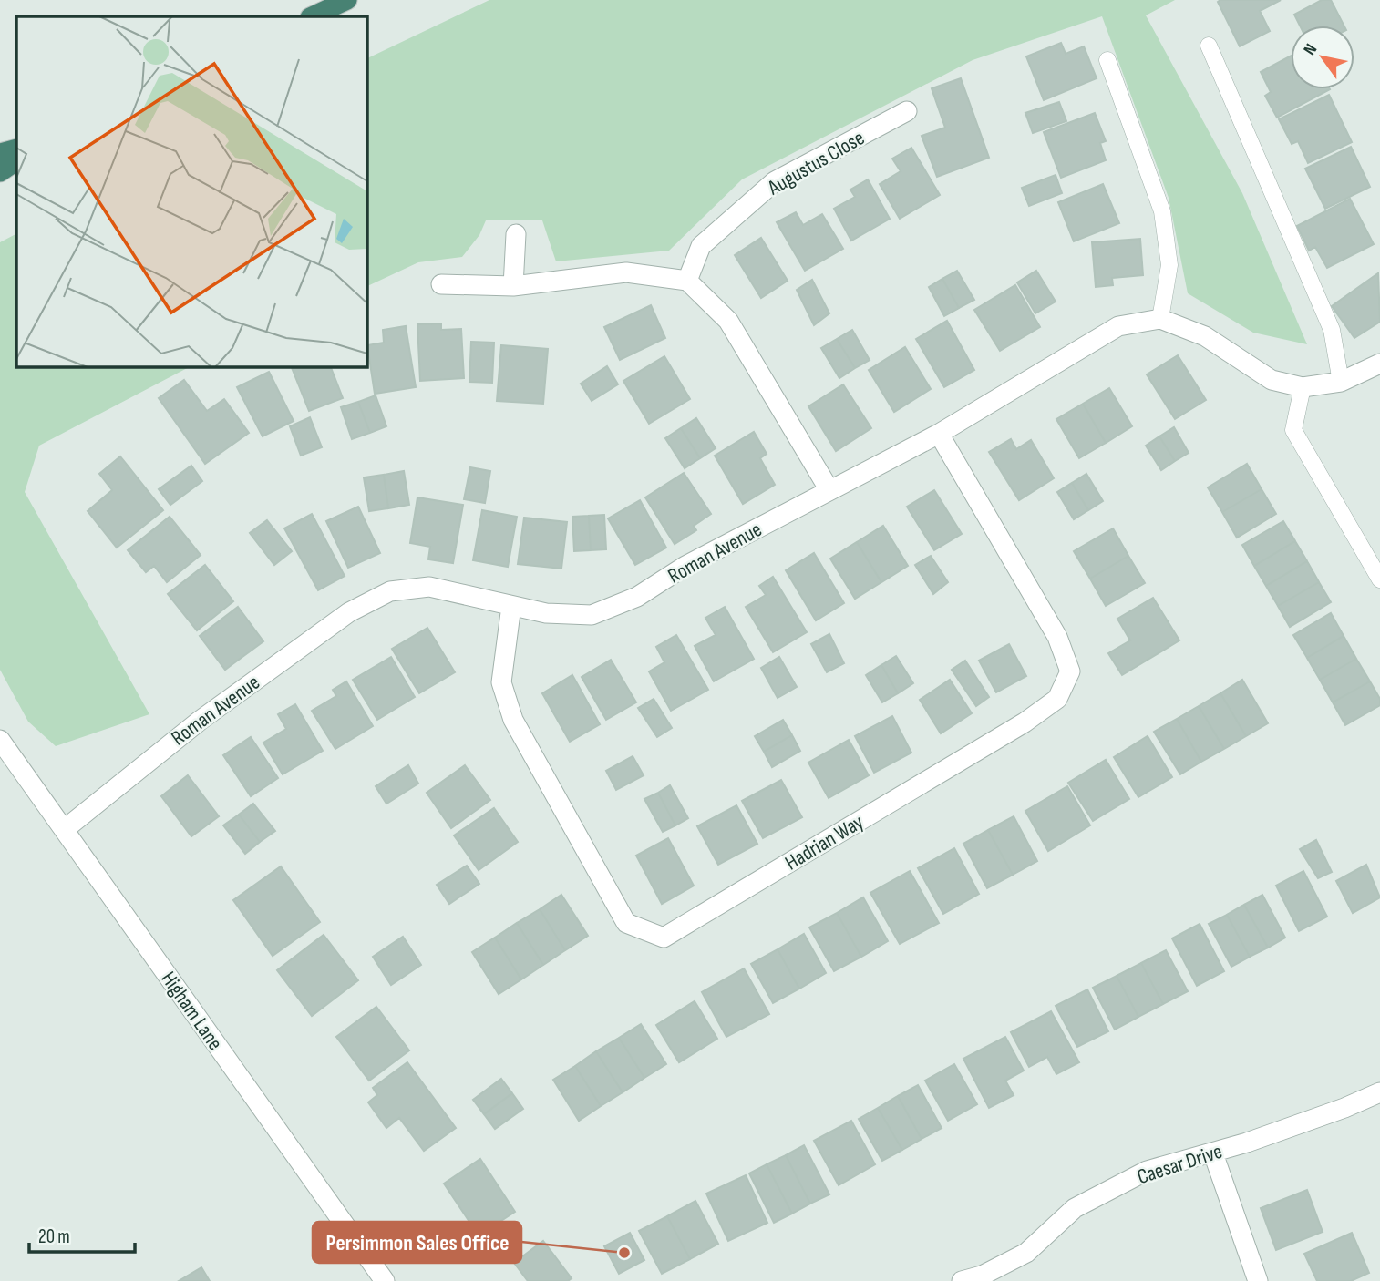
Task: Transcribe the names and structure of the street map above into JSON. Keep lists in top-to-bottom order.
{
  "streets": {
    "street": [
      "Augustus Close",
      "Roman Avenue",
      "Hadrian Way",
      "Higham Lane",
      "Caesar Drive"
    ]
  },
  "crossings": [
    ["Roman Avenue", "Hadrian Way"],
    ["Roman Avenue", "Higham Lane"]
  ],
  "places": ["Persimmon Sales Office"],
  "scale_bar": "20 m",
  "north": "top left"
}
